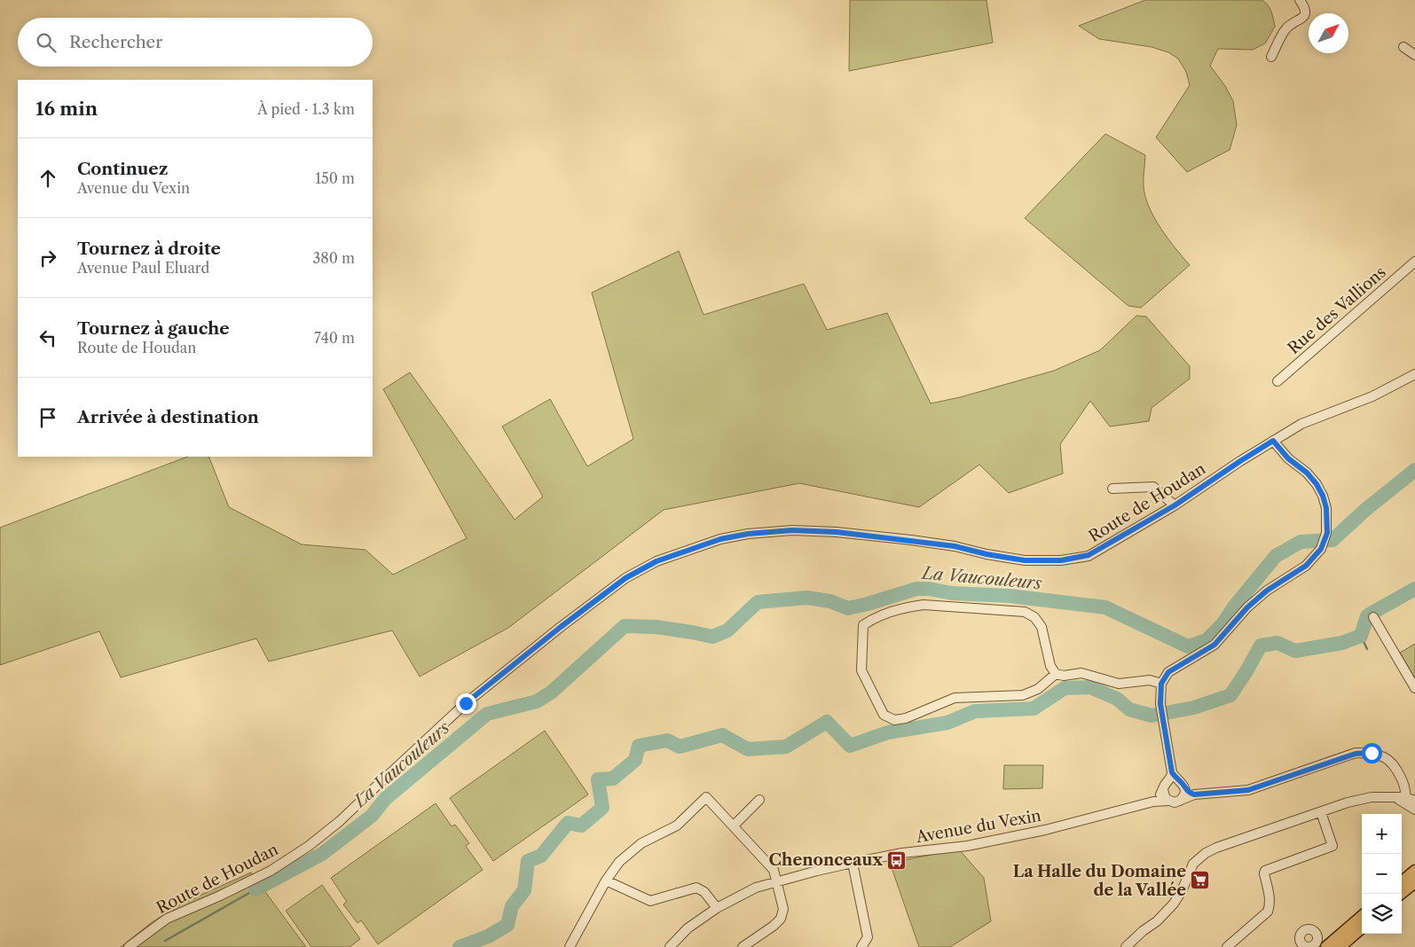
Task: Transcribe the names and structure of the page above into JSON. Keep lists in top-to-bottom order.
{
  "streets": {
    "street": ["Rue des Vallions", "Route de Houdan", "Avenue du Vexin"]
  },
  "water": ["La Vaucouleurs"],
  "places": {
    "bus stop": ["Chenonceaux"],
    "supermarket": ["La Halle du Domaine de la Vallée"]
  },
  "north": "top right",
  "page": {
    "search": "Rechercher",
    "heading": ["16 min", "À pied · 1.3 km"],
    "list": [
      ["Continuez", "Avenue du Vexin", "150 m"],
      ["Tournez à droite", "Avenue Paul Eluard", "380 m"],
      ["Tournez à gauche", "Route de Houdan", "740 m"],
      "Arrivée à destination"
    ],
    "map_buttons": ["+", "−"]
  }
}
